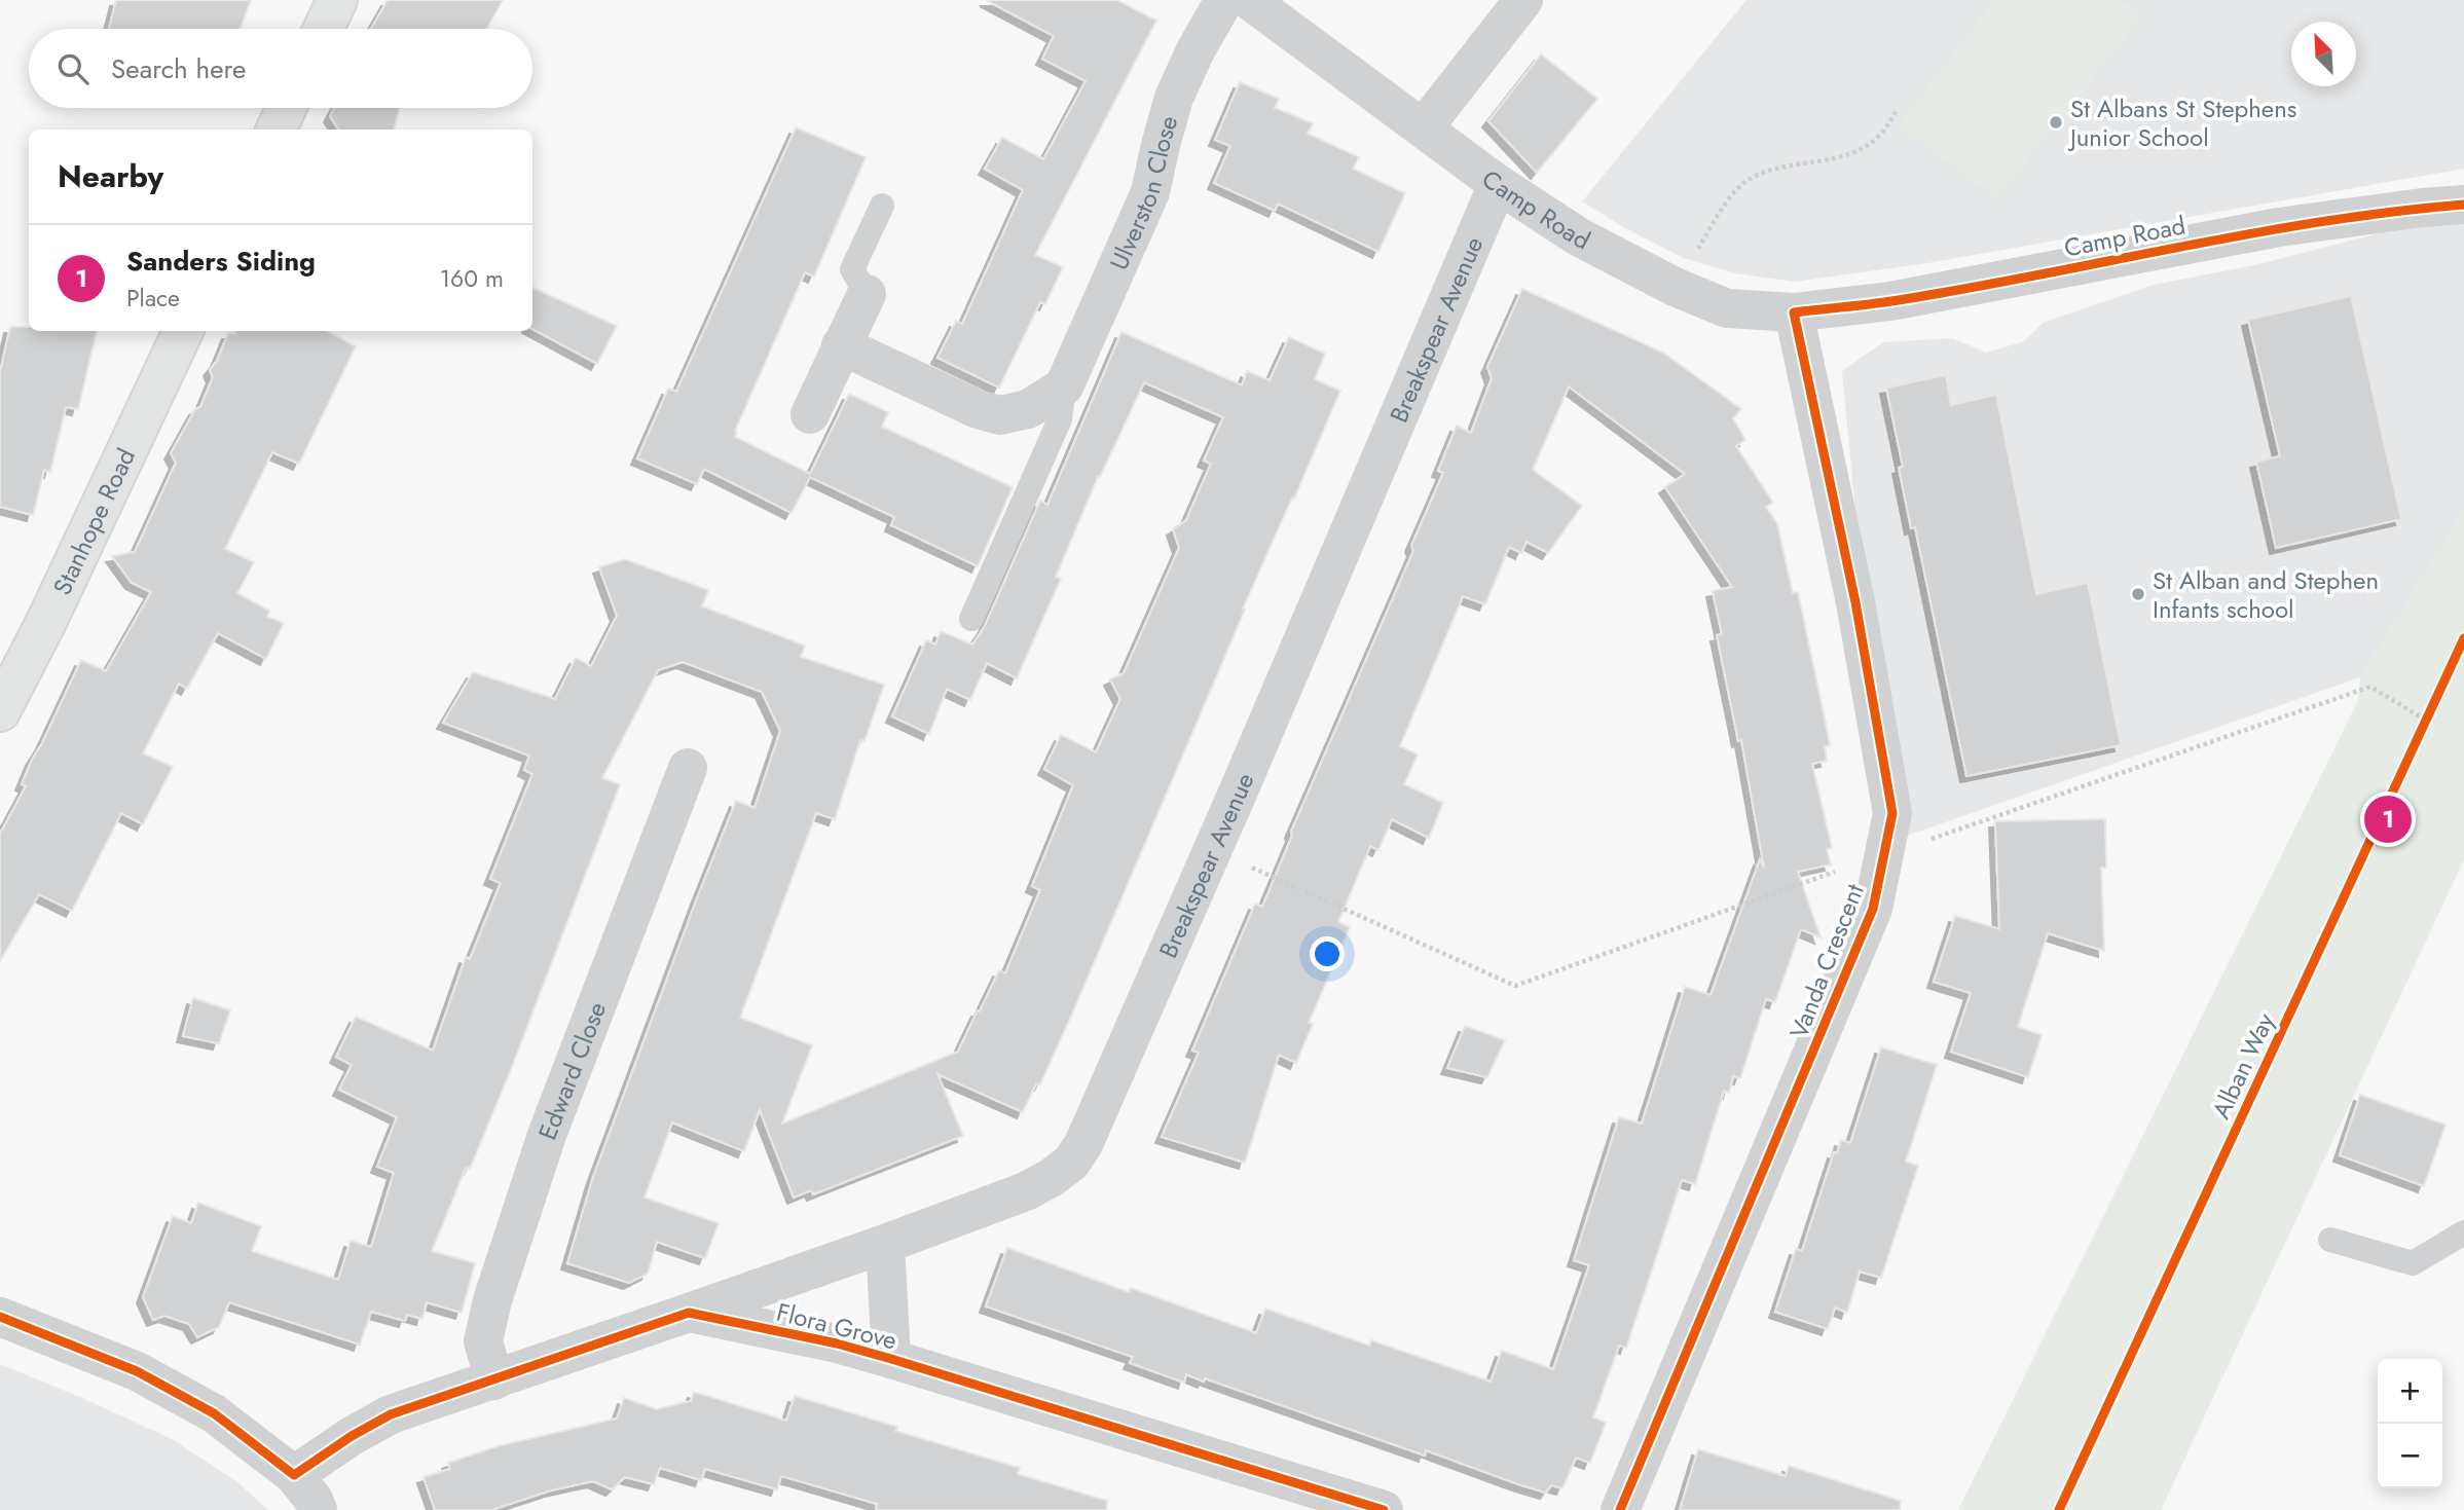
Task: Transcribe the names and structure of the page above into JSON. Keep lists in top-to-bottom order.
{
  "streets": {
    "main road": ["Stanhope Road"],
    "street": [
      "Ulverston Close",
      "Camp Road",
      "Breakspear Avenue",
      "Vanda Crescent",
      "Edward Close",
      "Flora Grove"
    ],
    "cycle path": ["Alban Way"]
  },
  "crossings": [
    ["Camp Road", "Breakspear Avenue"],
    ["Camp Road", "Vanda Crescent"],
    ["Breakspear Avenue", "Flora Grove"]
  ],
  "places": ["St Albans St Stephens Junior School", "St Alban and Stephen Infants school"],
  "north": "top left",
  "page": {
    "search": "Search here",
    "heading": "Nearby",
    "list": [
      {
        "mark": "1",
        "name": "Sanders Siding",
        "note": "Place",
        "value": "160 m"
      }
    ],
    "pins": "1",
    "map_buttons": ["+", "−"]
  }
}
